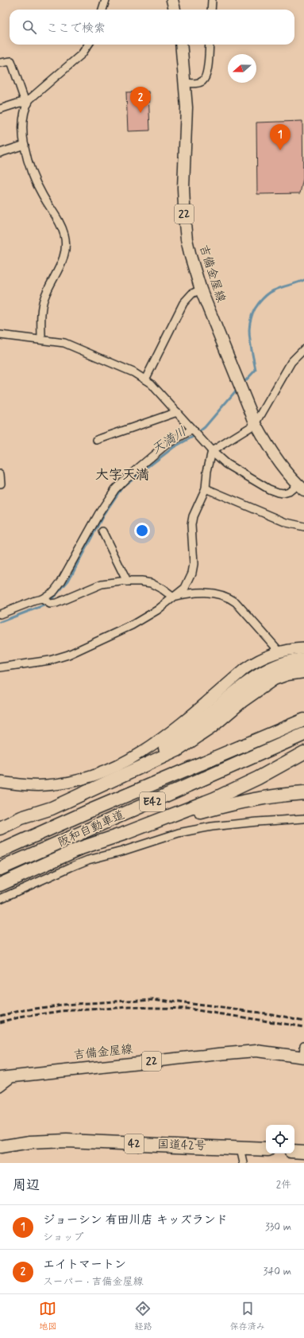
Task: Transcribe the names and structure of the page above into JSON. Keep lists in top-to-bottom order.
{
  "streets": {
    "highway": [
      "E42",
      "阪和自動車道",
      "42",
      "国道42号"
    ],
    "main road": ["22", "吉備金屋線"]
  },
  "districts": ["大字天満"],
  "water": ["天満川"],
  "north": "left",
  "page": {
    "search": "ここで検索",
    "pins": ["2", "1"],
    "heading": ["周辺", "2件"],
    "list": [
      {
        "mark": "1",
        "name": "ジョーシン 有田川店 キッズランド",
        "note": "ショップ",
        "value": "330 m"
      },
      {
        "mark": "2",
        "name": "エイトマートン",
        "note": "スーパー · 吉備金屋線",
        "value": "340 m"
      }
    ],
    "nav": ["地図", "経路", "保存済み"]
  }
}
